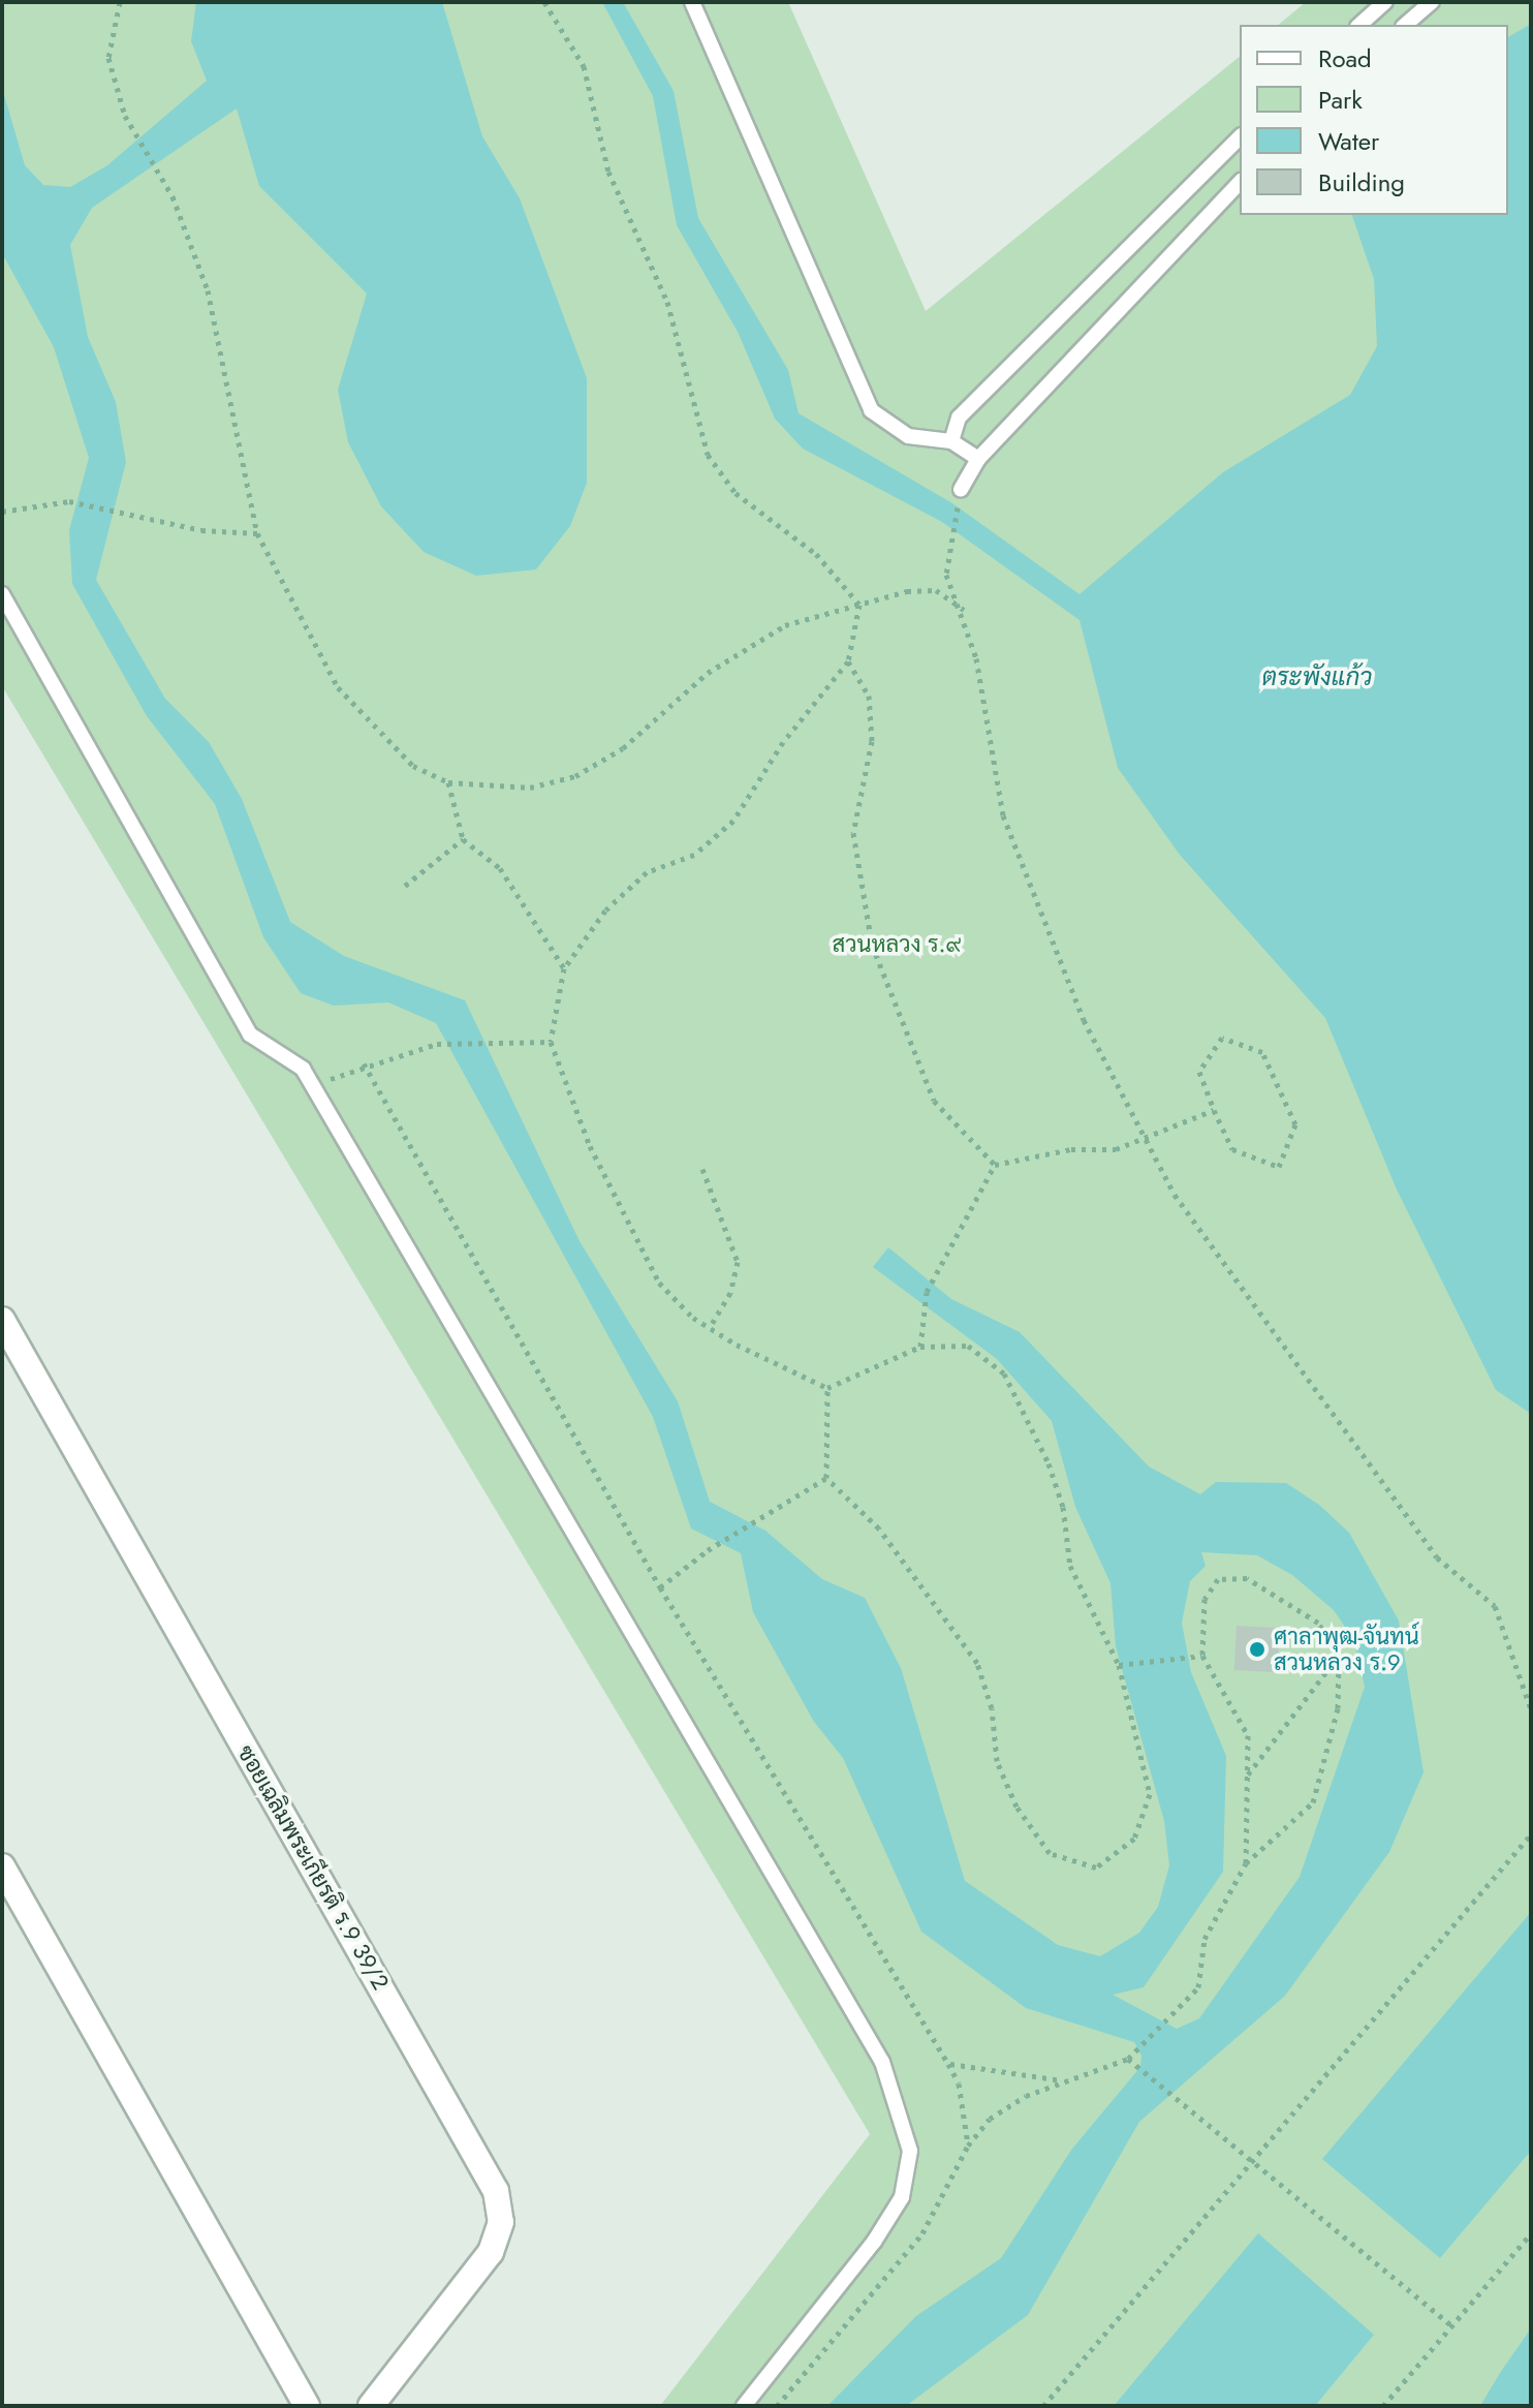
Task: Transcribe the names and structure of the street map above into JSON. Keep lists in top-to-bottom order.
{
  "streets": {
    "street": ["ซอยเฉลิมพระเกียรติ ร.9 39/2"]
  },
  "water": ["ตระพังแก้ว"],
  "parks": ["สวนหลวง ร.๙"],
  "places": ["ศาลาพุฒ-จันทน์ สวนหลวง ร.9"],
  "legend": [
    "Road",
    "Park",
    "Water",
    "Building"
  ]
}
